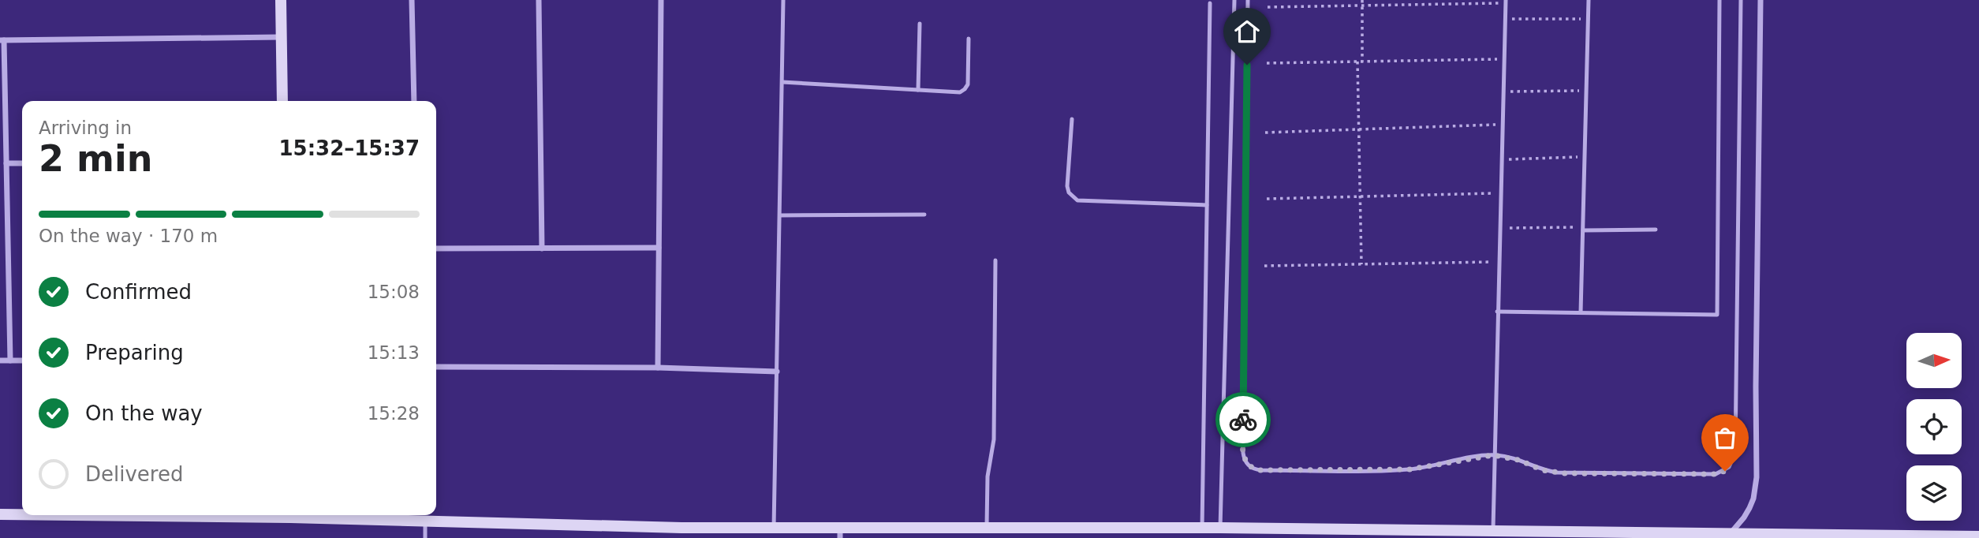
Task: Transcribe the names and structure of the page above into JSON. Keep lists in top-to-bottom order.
{
  "north": "right",
  "page": {
    "heading": ["2 min", "Arriving in", "15:32–15:37"],
    "bar": "On the way · 170 m",
    "list": [
      ["Confirmed", "15:08"],
      ["Preparing", "15:13"],
      ["On the way", "15:28"],
      "Delivered"
    ]
  }
}
